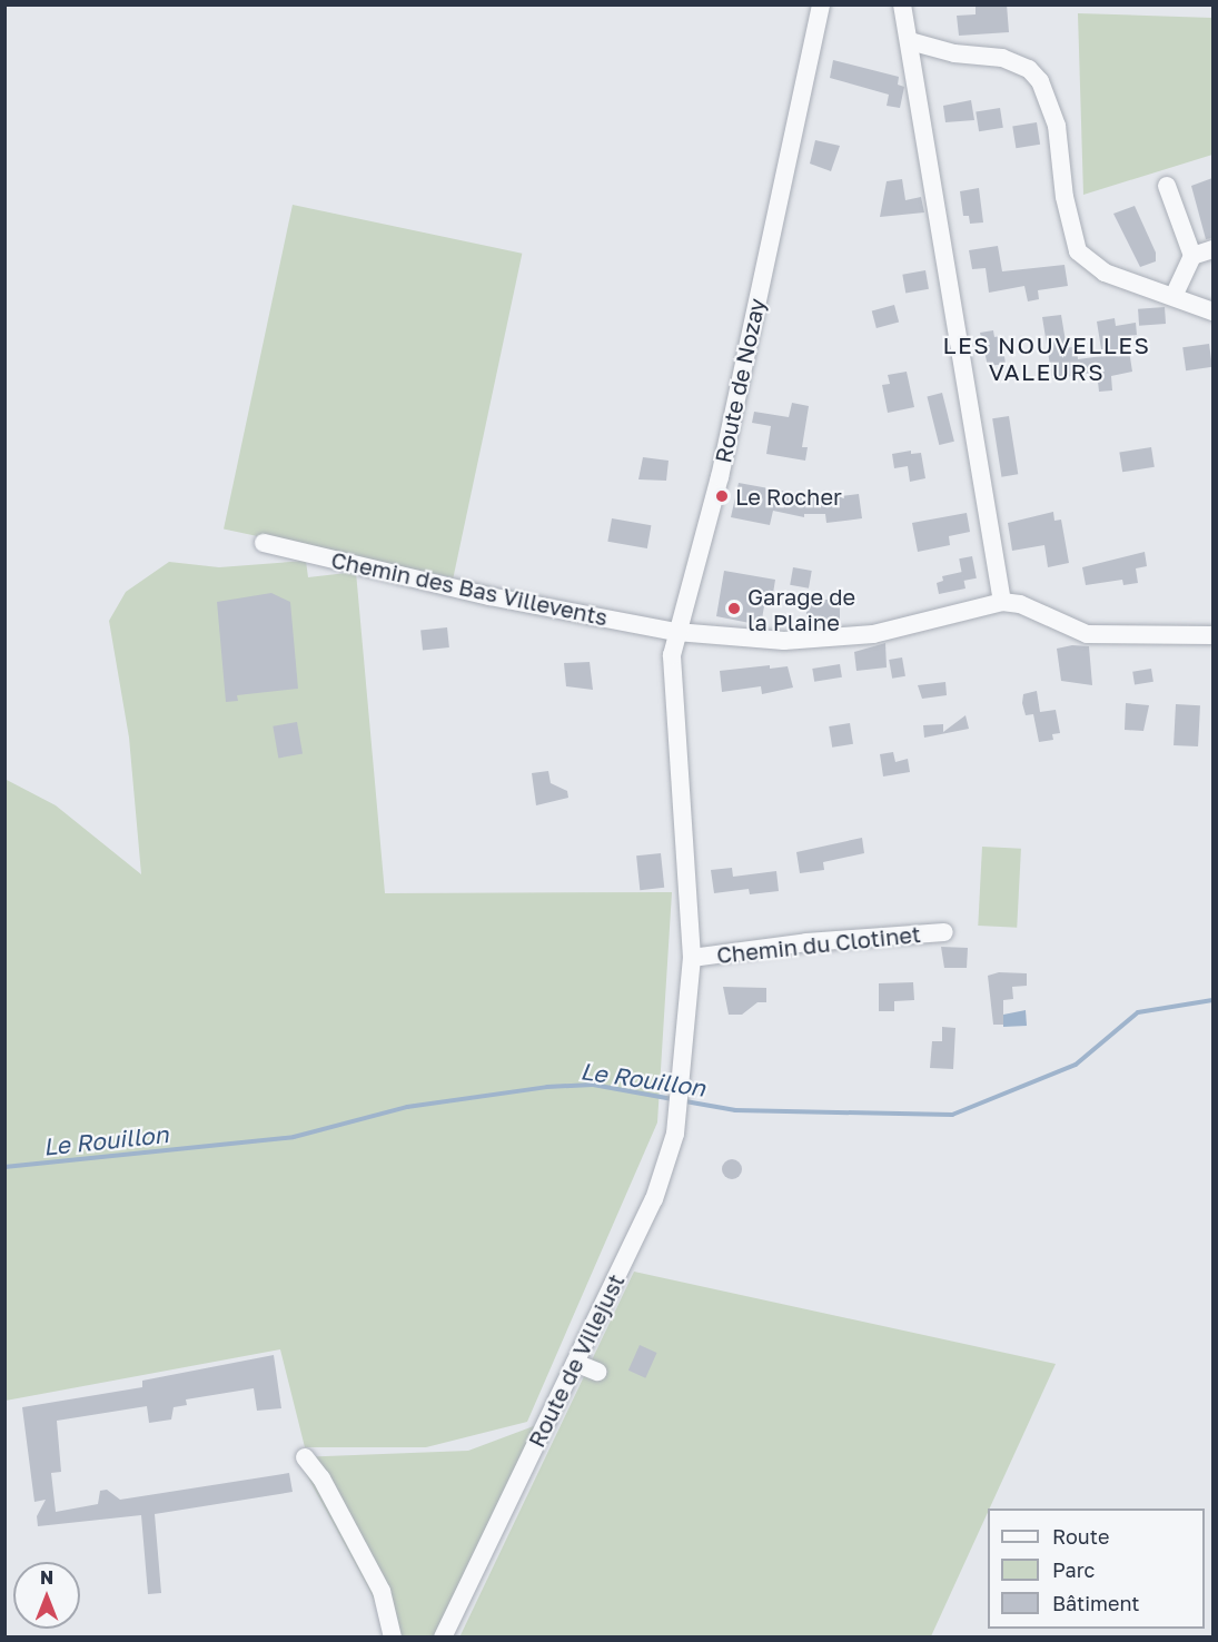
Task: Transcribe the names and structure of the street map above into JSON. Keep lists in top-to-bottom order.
{
  "streets": {
    "street": [
      "Route de Nozay",
      "Chemin des Bas Villevents",
      "Chemin du Clotinet",
      "Route de Villejust"
    ]
  },
  "crossings": [
    ["Route de Nozay", "Chemin des Bas Villevents"],
    ["Route de Nozay", "Chemin du Clotinet"],
    ["Route de Nozay", "Route de Villejust"]
  ],
  "districts": ["LES NOUVELLES VALEURS"],
  "water": ["Le Rouillon"],
  "places": ["Le Rocher", "Garage de la Plaine"],
  "legend": ["Route", "Parc", "Bâtiment"],
  "north": "top"
}
